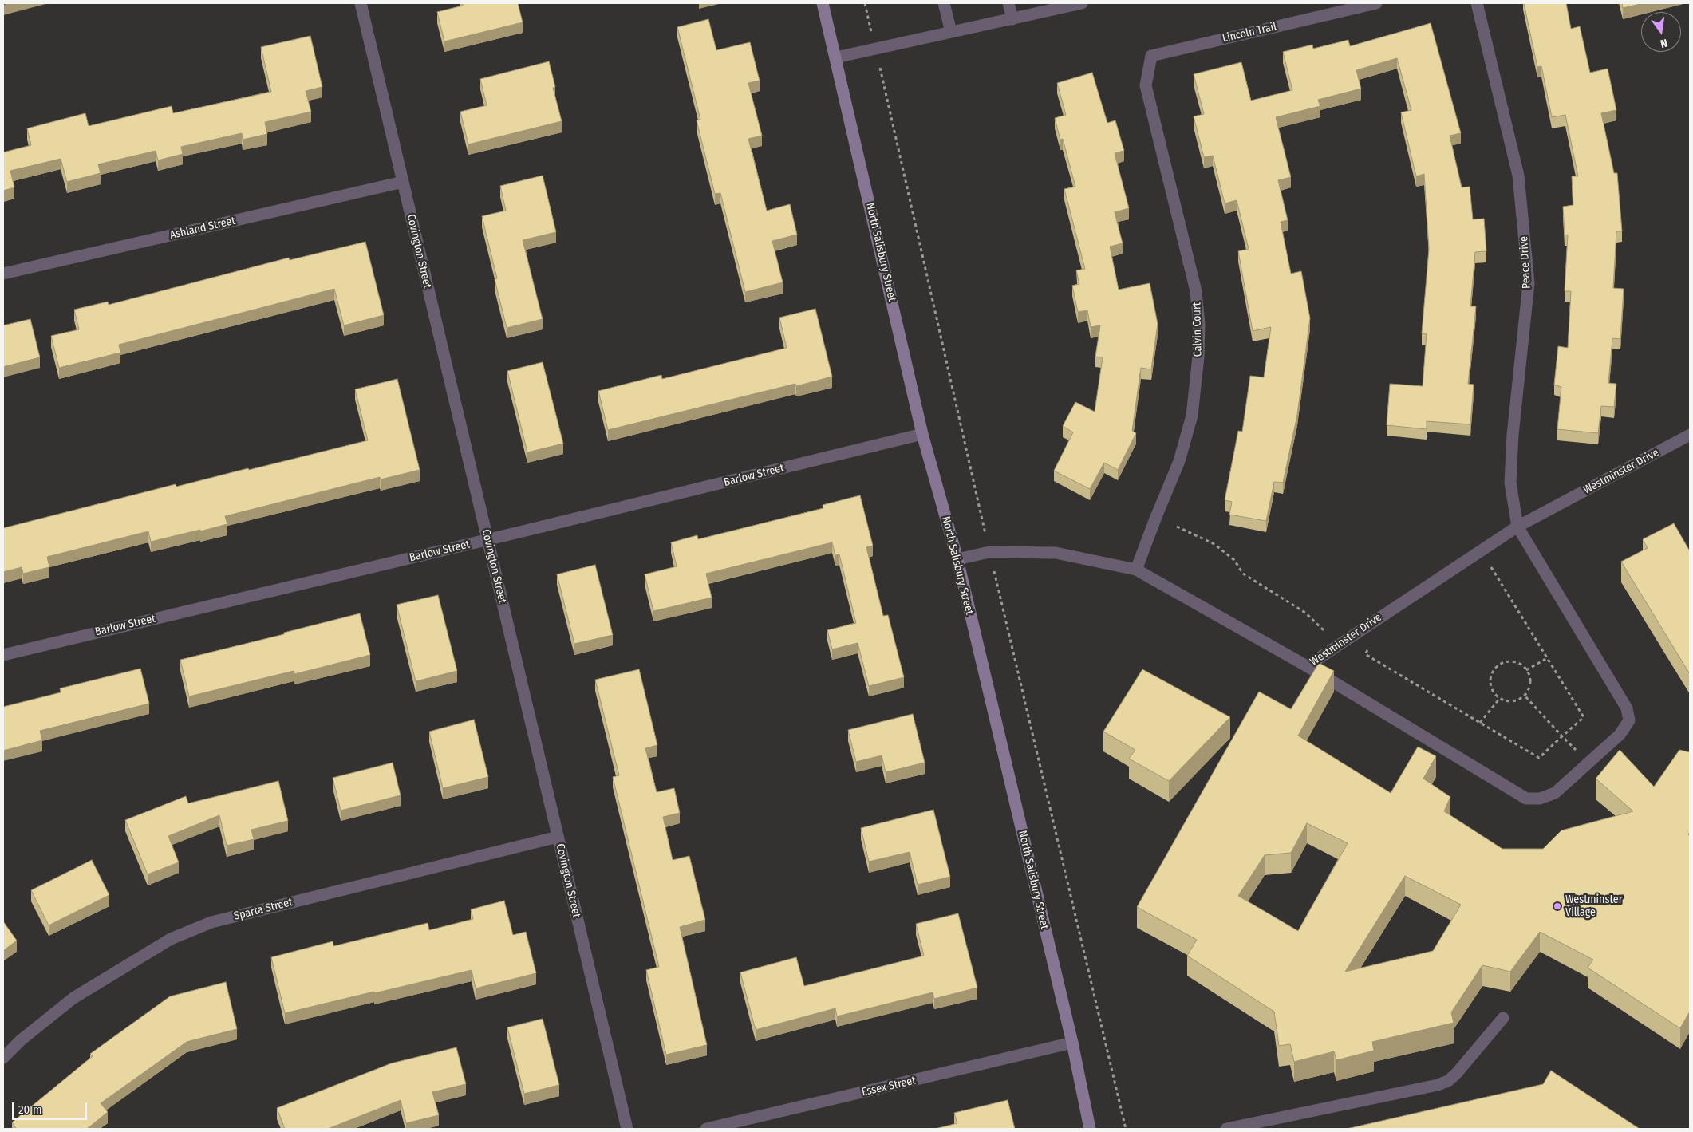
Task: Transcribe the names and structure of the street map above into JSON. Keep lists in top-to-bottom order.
{
  "streets": {
    "street": [
      "Lincoln Trail",
      "Ashland Street",
      "Covington Street",
      "North Salisbury Street",
      "Peace Drive",
      "Calvin Court",
      "Westminster Drive",
      "Barlow Street",
      "Sparta Street",
      "Essex Street"
    ]
  },
  "crossings": [
    ["Lincoln Trail", "Calvin Court"],
    ["Ashland Street", "Covington Street"],
    ["Covington Street", "Barlow Street"],
    ["Covington Street", "Sparta Street"],
    ["North Salisbury Street", "Westminster Drive"],
    ["North Salisbury Street", "Barlow Street"],
    ["North Salisbury Street", "Essex Street"],
    ["Peace Drive", "Westminster Drive"],
    ["Calvin Court", "Westminster Drive"]
  ],
  "places": ["Westminster Village"],
  "scale_bar": "20 m",
  "north": "bottom"
}
